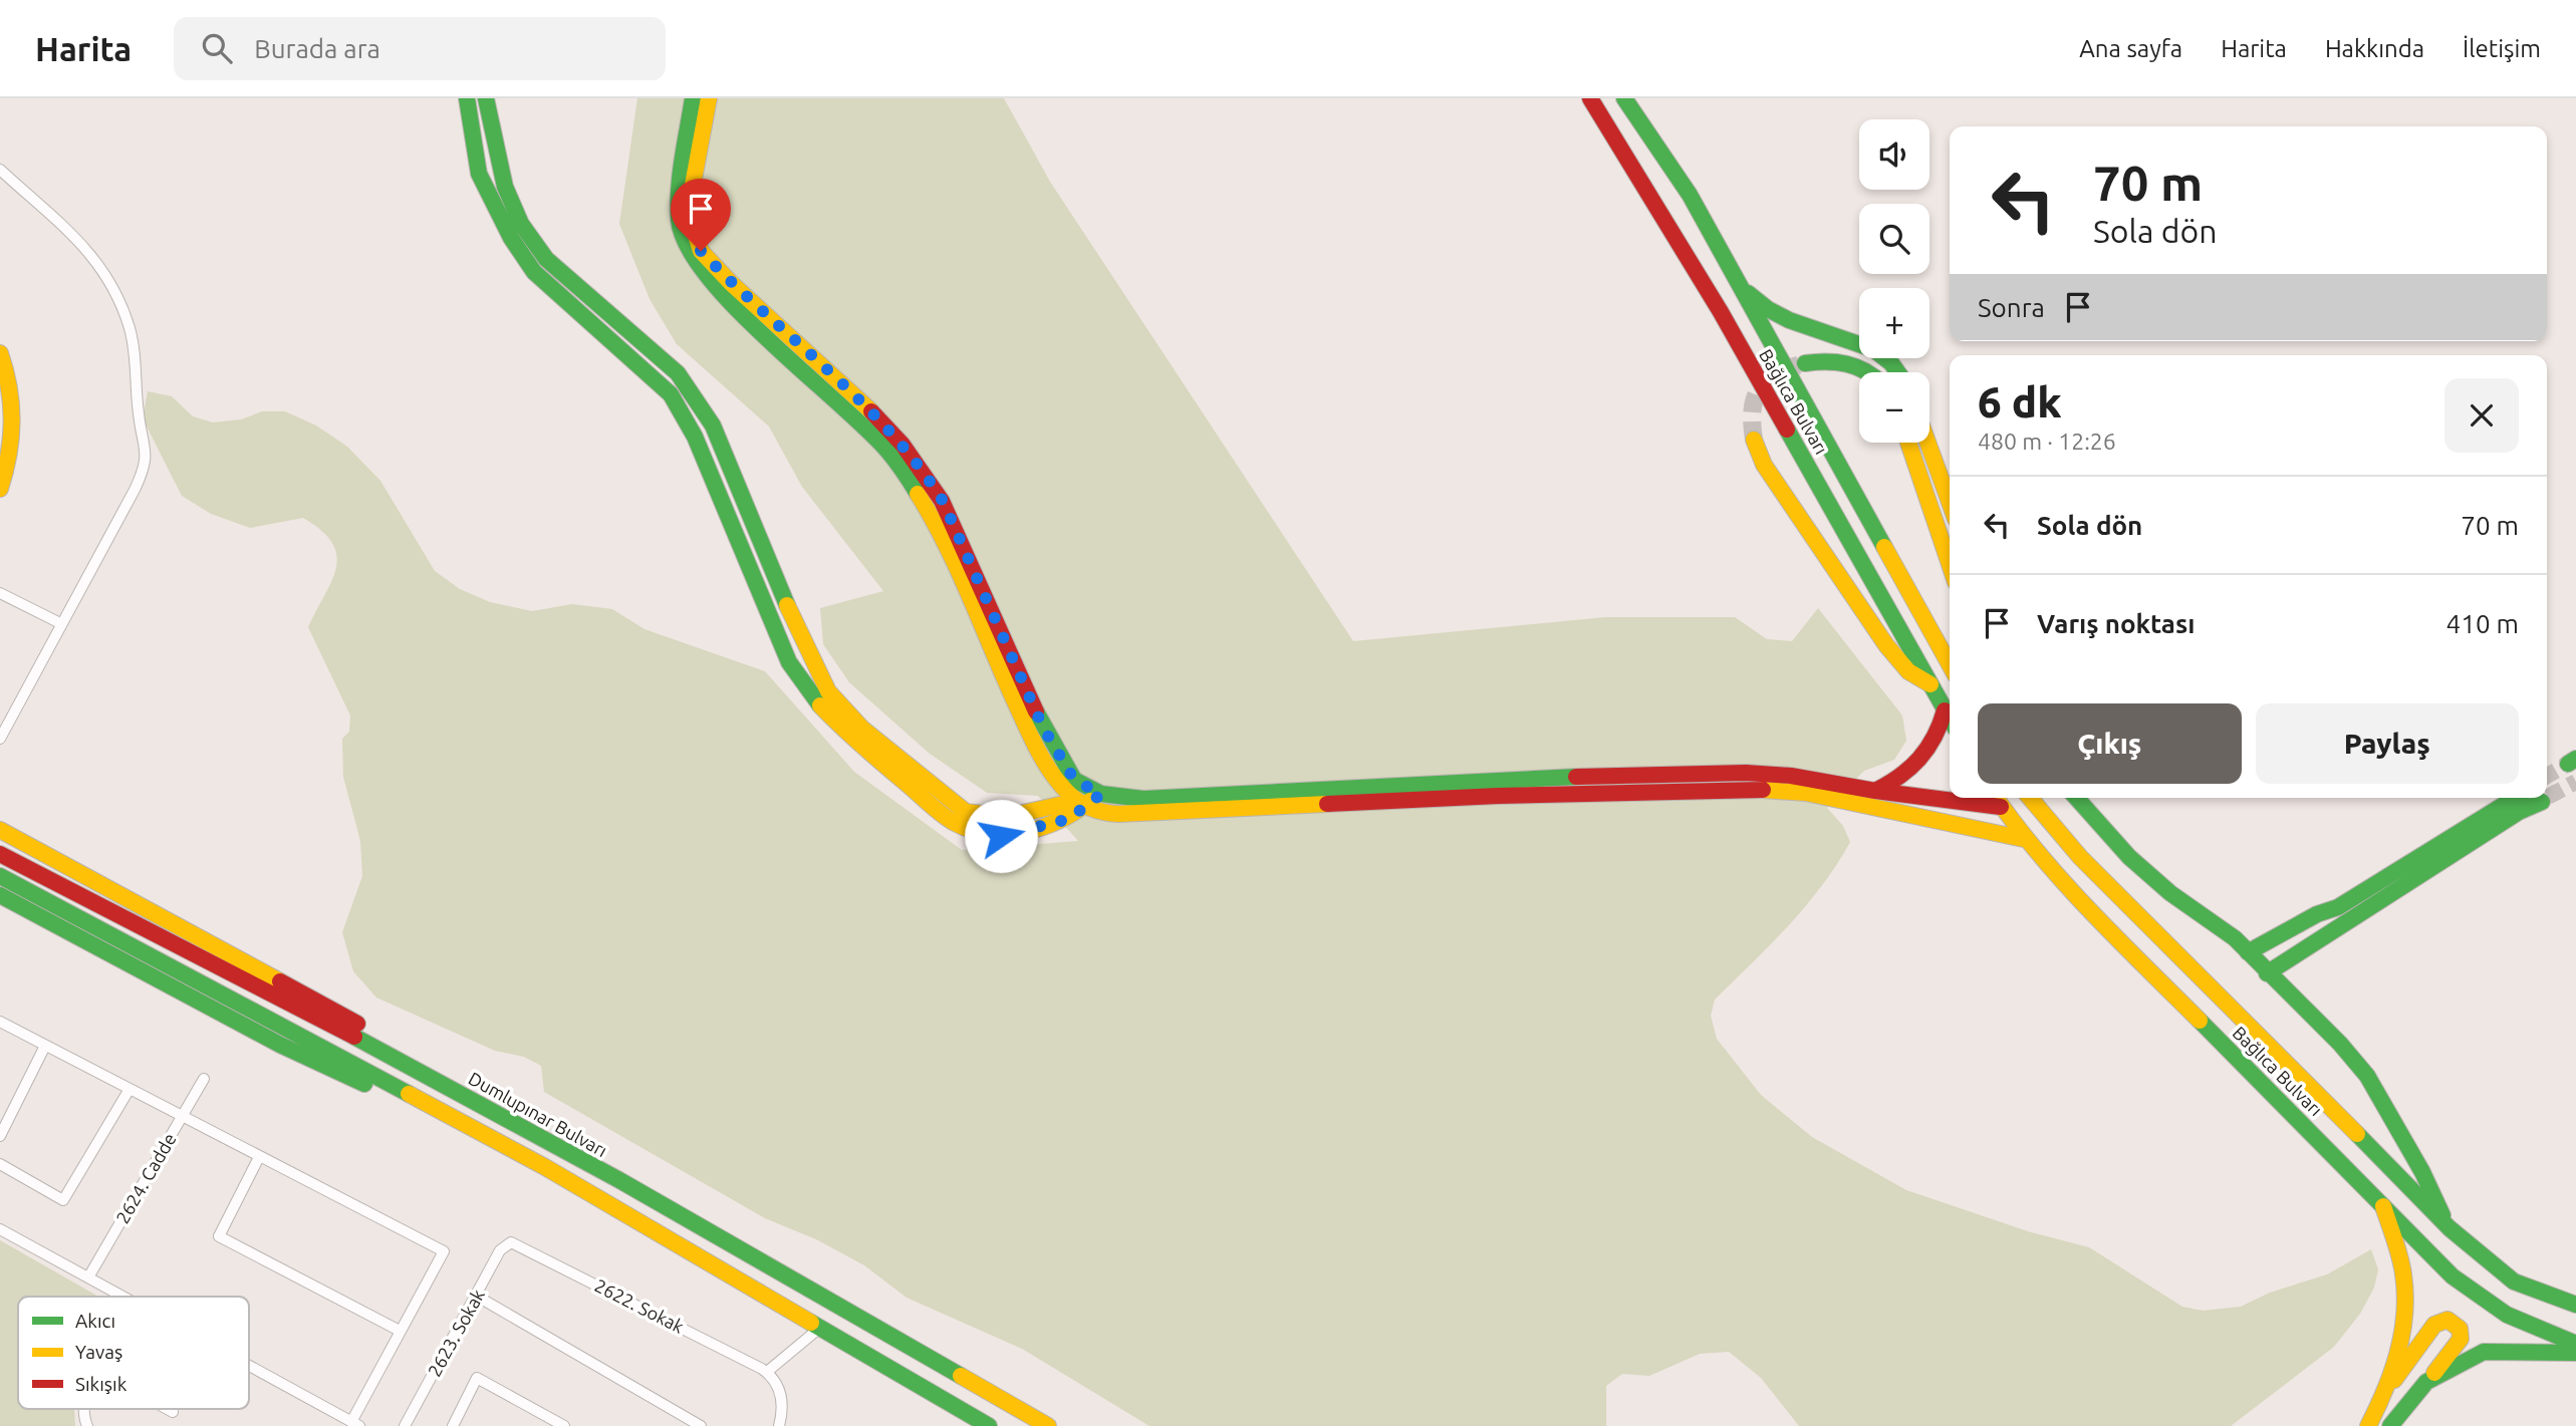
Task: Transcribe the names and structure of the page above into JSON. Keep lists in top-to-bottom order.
{
  "streets": {
    "main road": ["Bağlıca Bulvarı", "Dumlupınar Bulvarı"],
    "street": ["2624. Cadde", "2622. Sokak", "2623. Sokak"]
  },
  "crossings": [
    ["2622. Sokak", "2623. Sokak"]
  ],
  "legend": ["Akıcı", "Yavaş", "Sıkışık"],
  "page": {
    "header": "Harita",
    "search": "Burada ara",
    "nav": [
      "Ana sayfa",
      "Harita",
      "Hakkında",
      "İletişim"
    ],
    "map_buttons": ["+", "−"],
    "turn": ["70 m", "Sola dön"],
    "then": "Sonra",
    "heading": ["6 dk", "480 m · 12:26"],
    "list": [
      {
        "name": "Sola dön",
        "value": "70 m"
      },
      {
        "name": "Varış noktası",
        "value": "410 m"
      }
    ],
    "buttons": ["Çıkış", "Paylaş"]
  }
}
